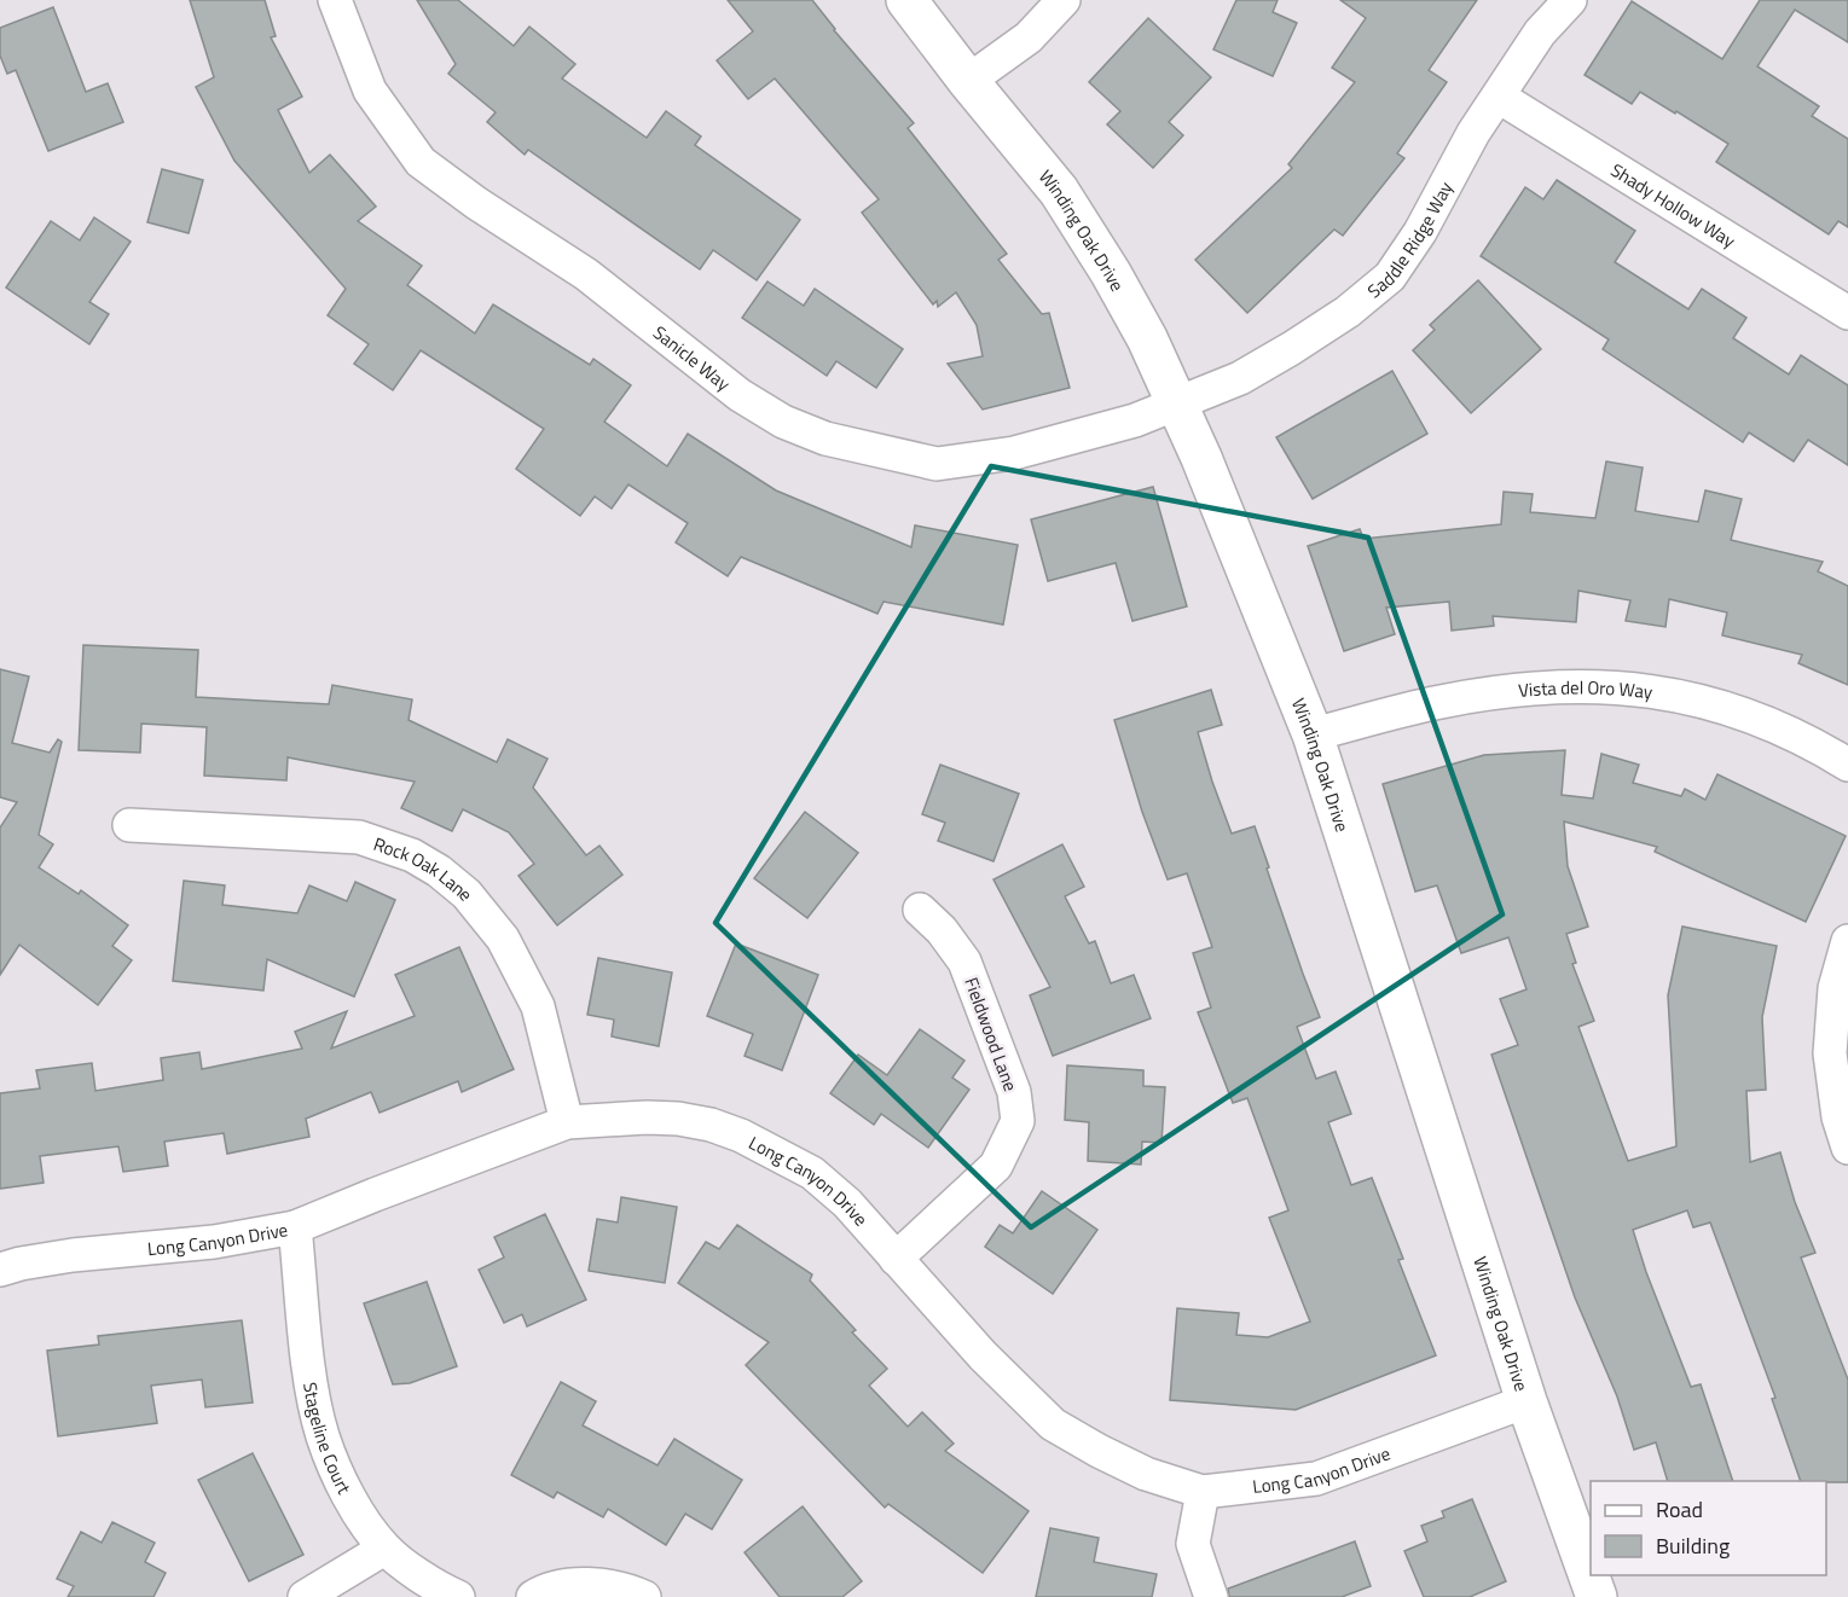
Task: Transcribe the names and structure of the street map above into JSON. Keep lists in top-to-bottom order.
{
  "streets": {
    "street": [
      "Shady Hollow Way",
      "Winding Oak Drive",
      "Saddle Ridge Way",
      "Sanicle Way",
      "Vista del Oro Way",
      "Rock Oak Lane",
      "Fieldwood Lane",
      "Long Canyon Drive",
      "Stageline Court"
    ]
  },
  "crossings": [
    ["Shady Hollow Way", "Saddle Ridge Way"],
    ["Winding Oak Drive", "Saddle Ridge Way"],
    ["Winding Oak Drive", "Sanicle Way"],
    ["Winding Oak Drive", "Vista del Oro Way"],
    ["Winding Oak Drive", "Long Canyon Drive"],
    ["Saddle Ridge Way", "Sanicle Way"],
    ["Rock Oak Lane", "Long Canyon Drive"],
    ["Fieldwood Lane", "Long Canyon Drive"],
    ["Long Canyon Drive", "Stageline Court"]
  ],
  "legend": ["Road", "Building"]
}
